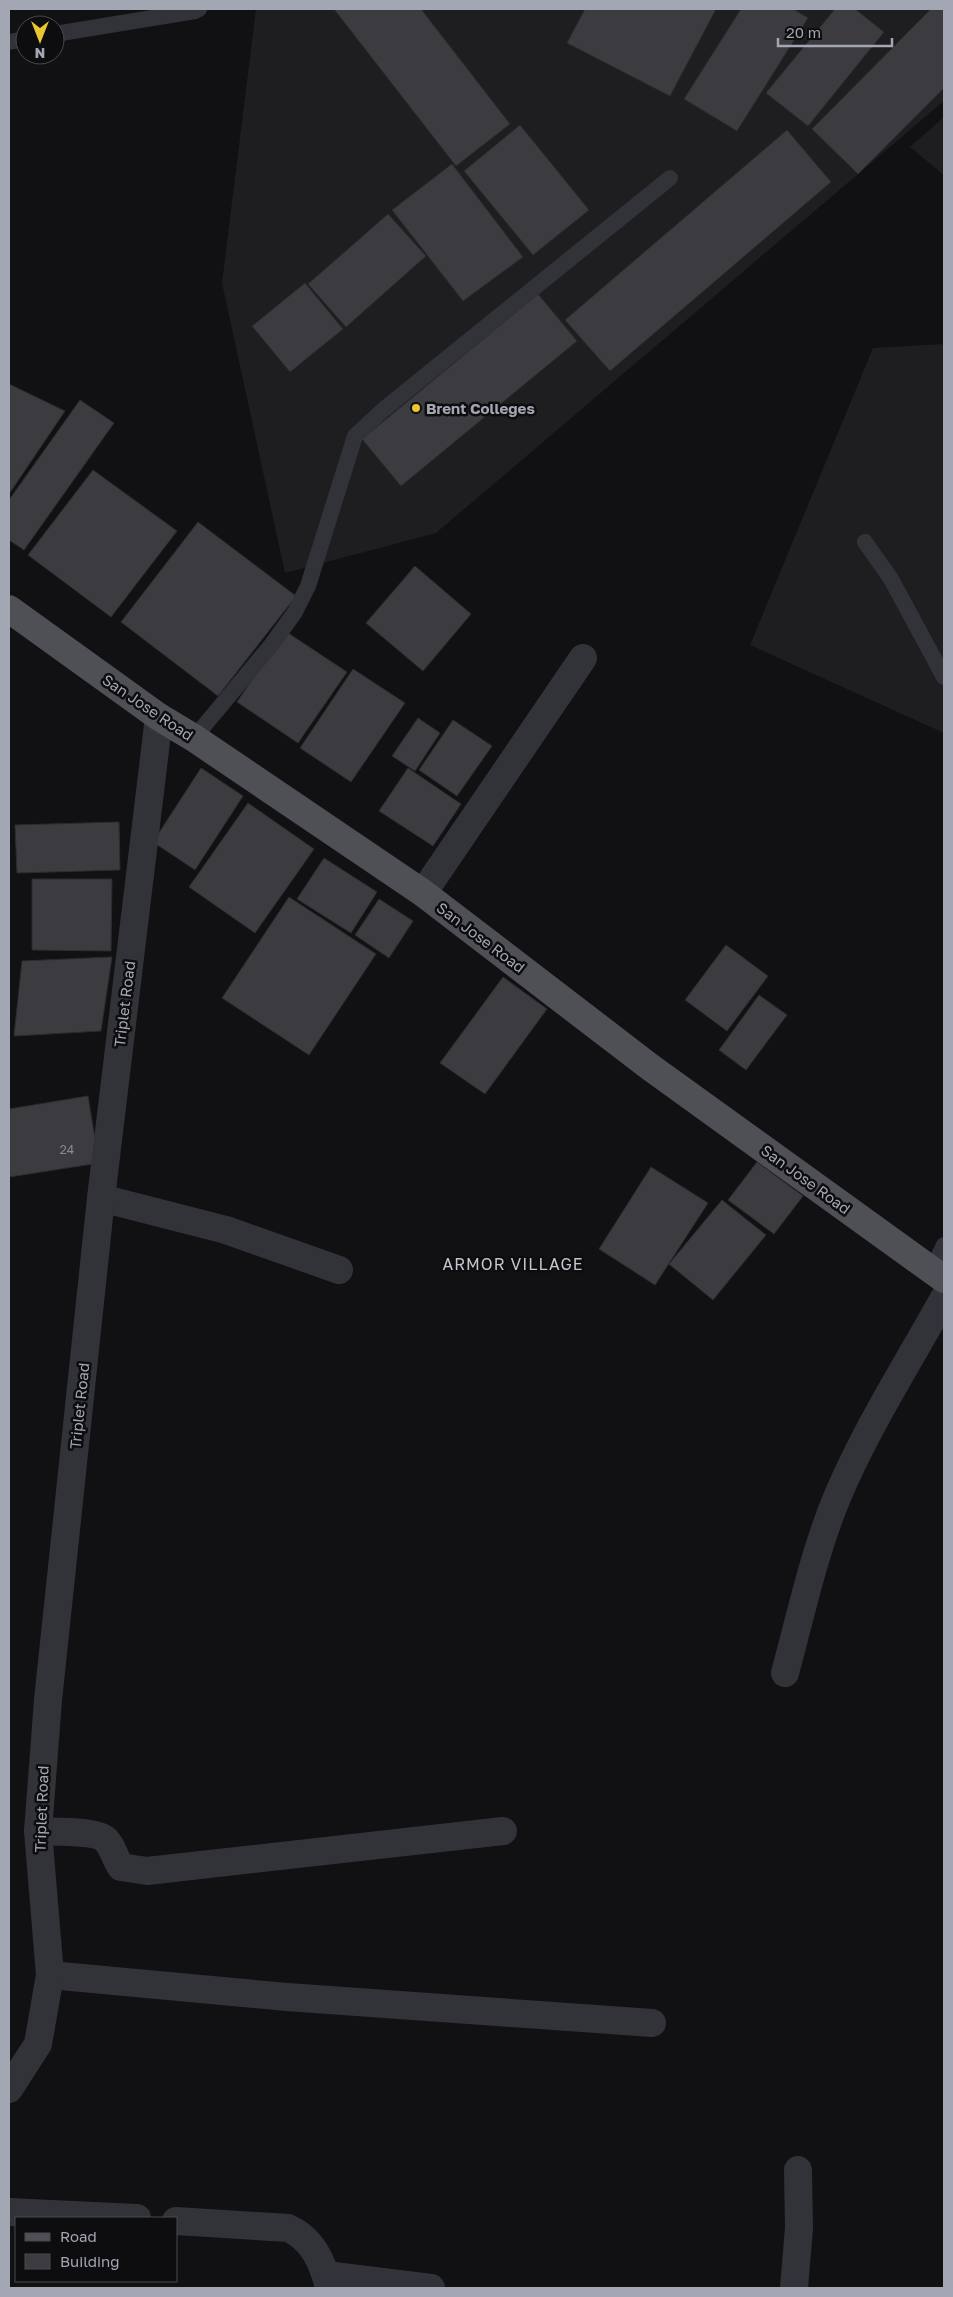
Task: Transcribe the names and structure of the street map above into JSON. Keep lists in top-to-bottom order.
{
  "streets": {
    "main road": ["San Jose Road"],
    "street": ["Triplet Road"]
  },
  "crossings": [
    ["San Jose Road", "Triplet Road"]
  ],
  "districts": ["ARMOR VILLAGE"],
  "places": ["Brent Colleges"],
  "house_numbers": ["24"],
  "legend": ["Road", "Building"],
  "scale_bar": "20 m",
  "north": "bottom"
}
